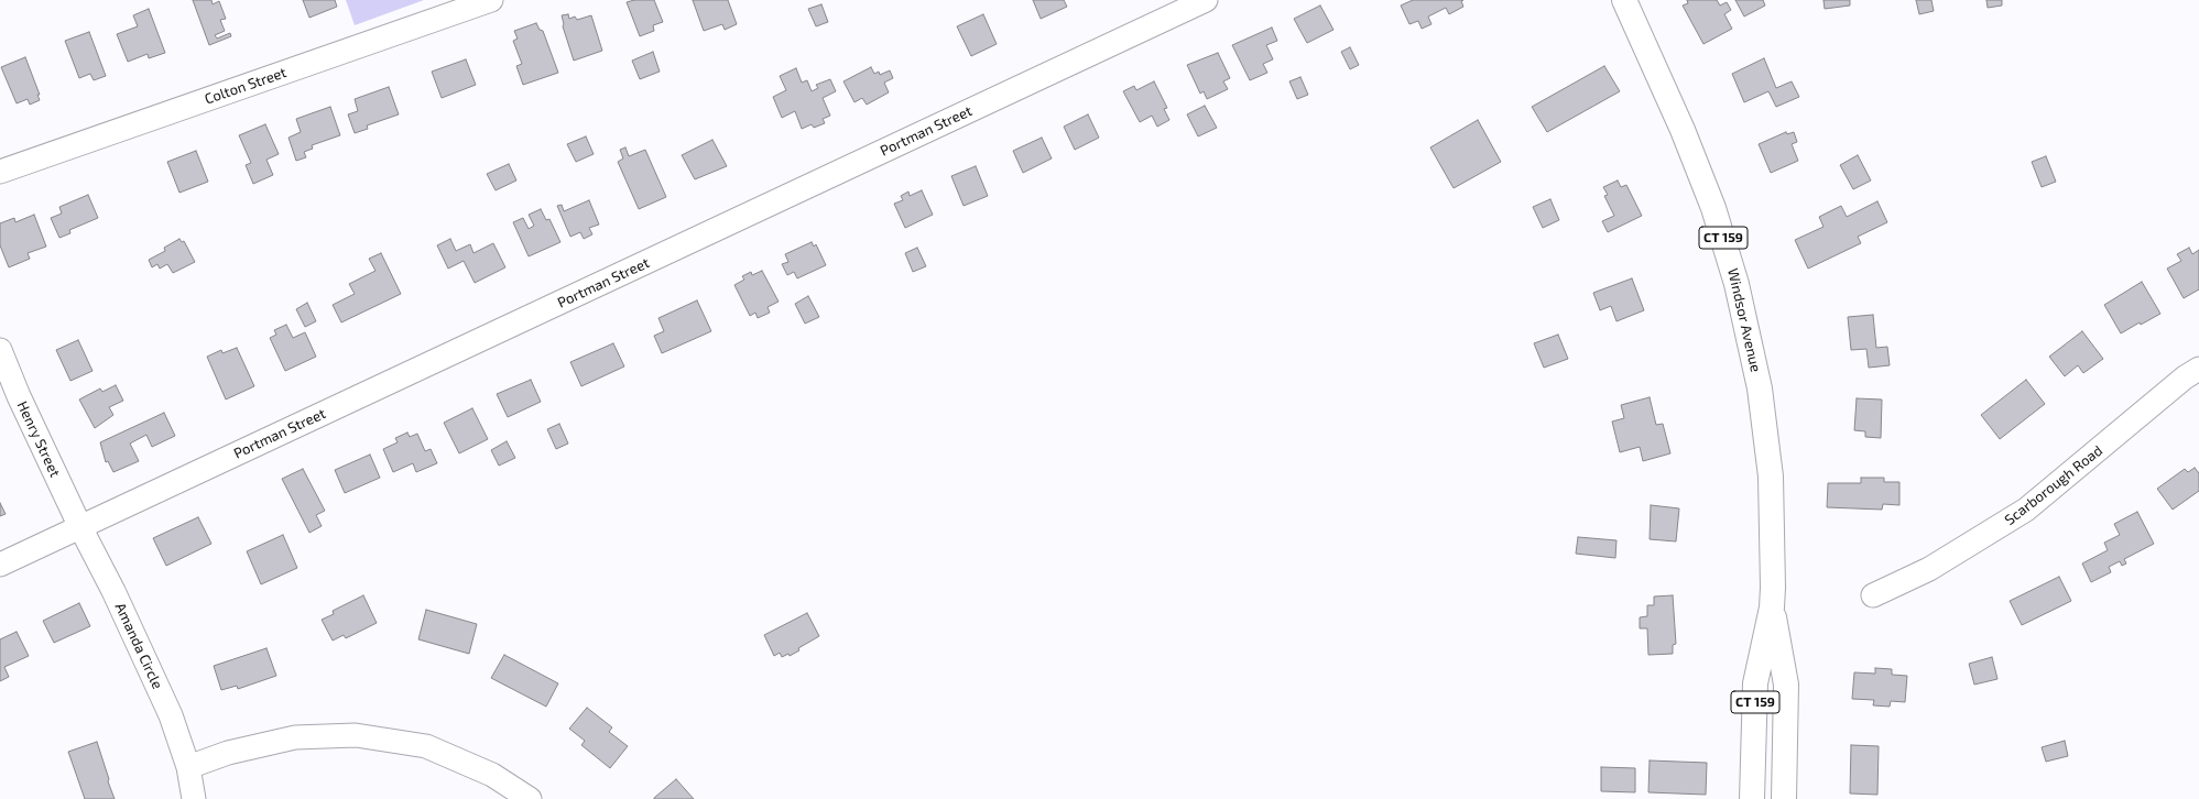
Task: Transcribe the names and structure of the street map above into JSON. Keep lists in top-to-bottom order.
{
  "streets": {
    "main road": ["CT 159", "Windsor Avenue"],
    "street": [
      "Colton Street",
      "Portman Street",
      "Henry Street",
      "Scarborough Road",
      "Amanda Circle"
    ]
  },
  "crossings": [
    ["Portman Street", "Henry Street"],
    ["Portman Street", "Amanda Circle"],
    ["Henry Street", "Amanda Circle"]
  ]
}
